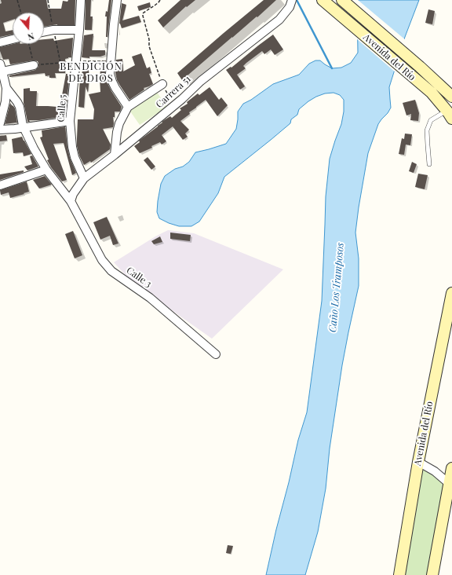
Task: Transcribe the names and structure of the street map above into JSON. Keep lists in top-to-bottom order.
{
  "streets": {
    "main road": ["Avenida del Río"],
    "street": ["Carrera 51", "Calle 5", "Calle 3"]
  },
  "crossings": [
    ["Carrera 51", "Calle 5"],
    ["Carrera 51", "Calle 3"]
  ],
  "districts": ["BENDICIÓN DE DIOS"],
  "water": ["Caño Los Tramposos"],
  "north": "bottom"
}
